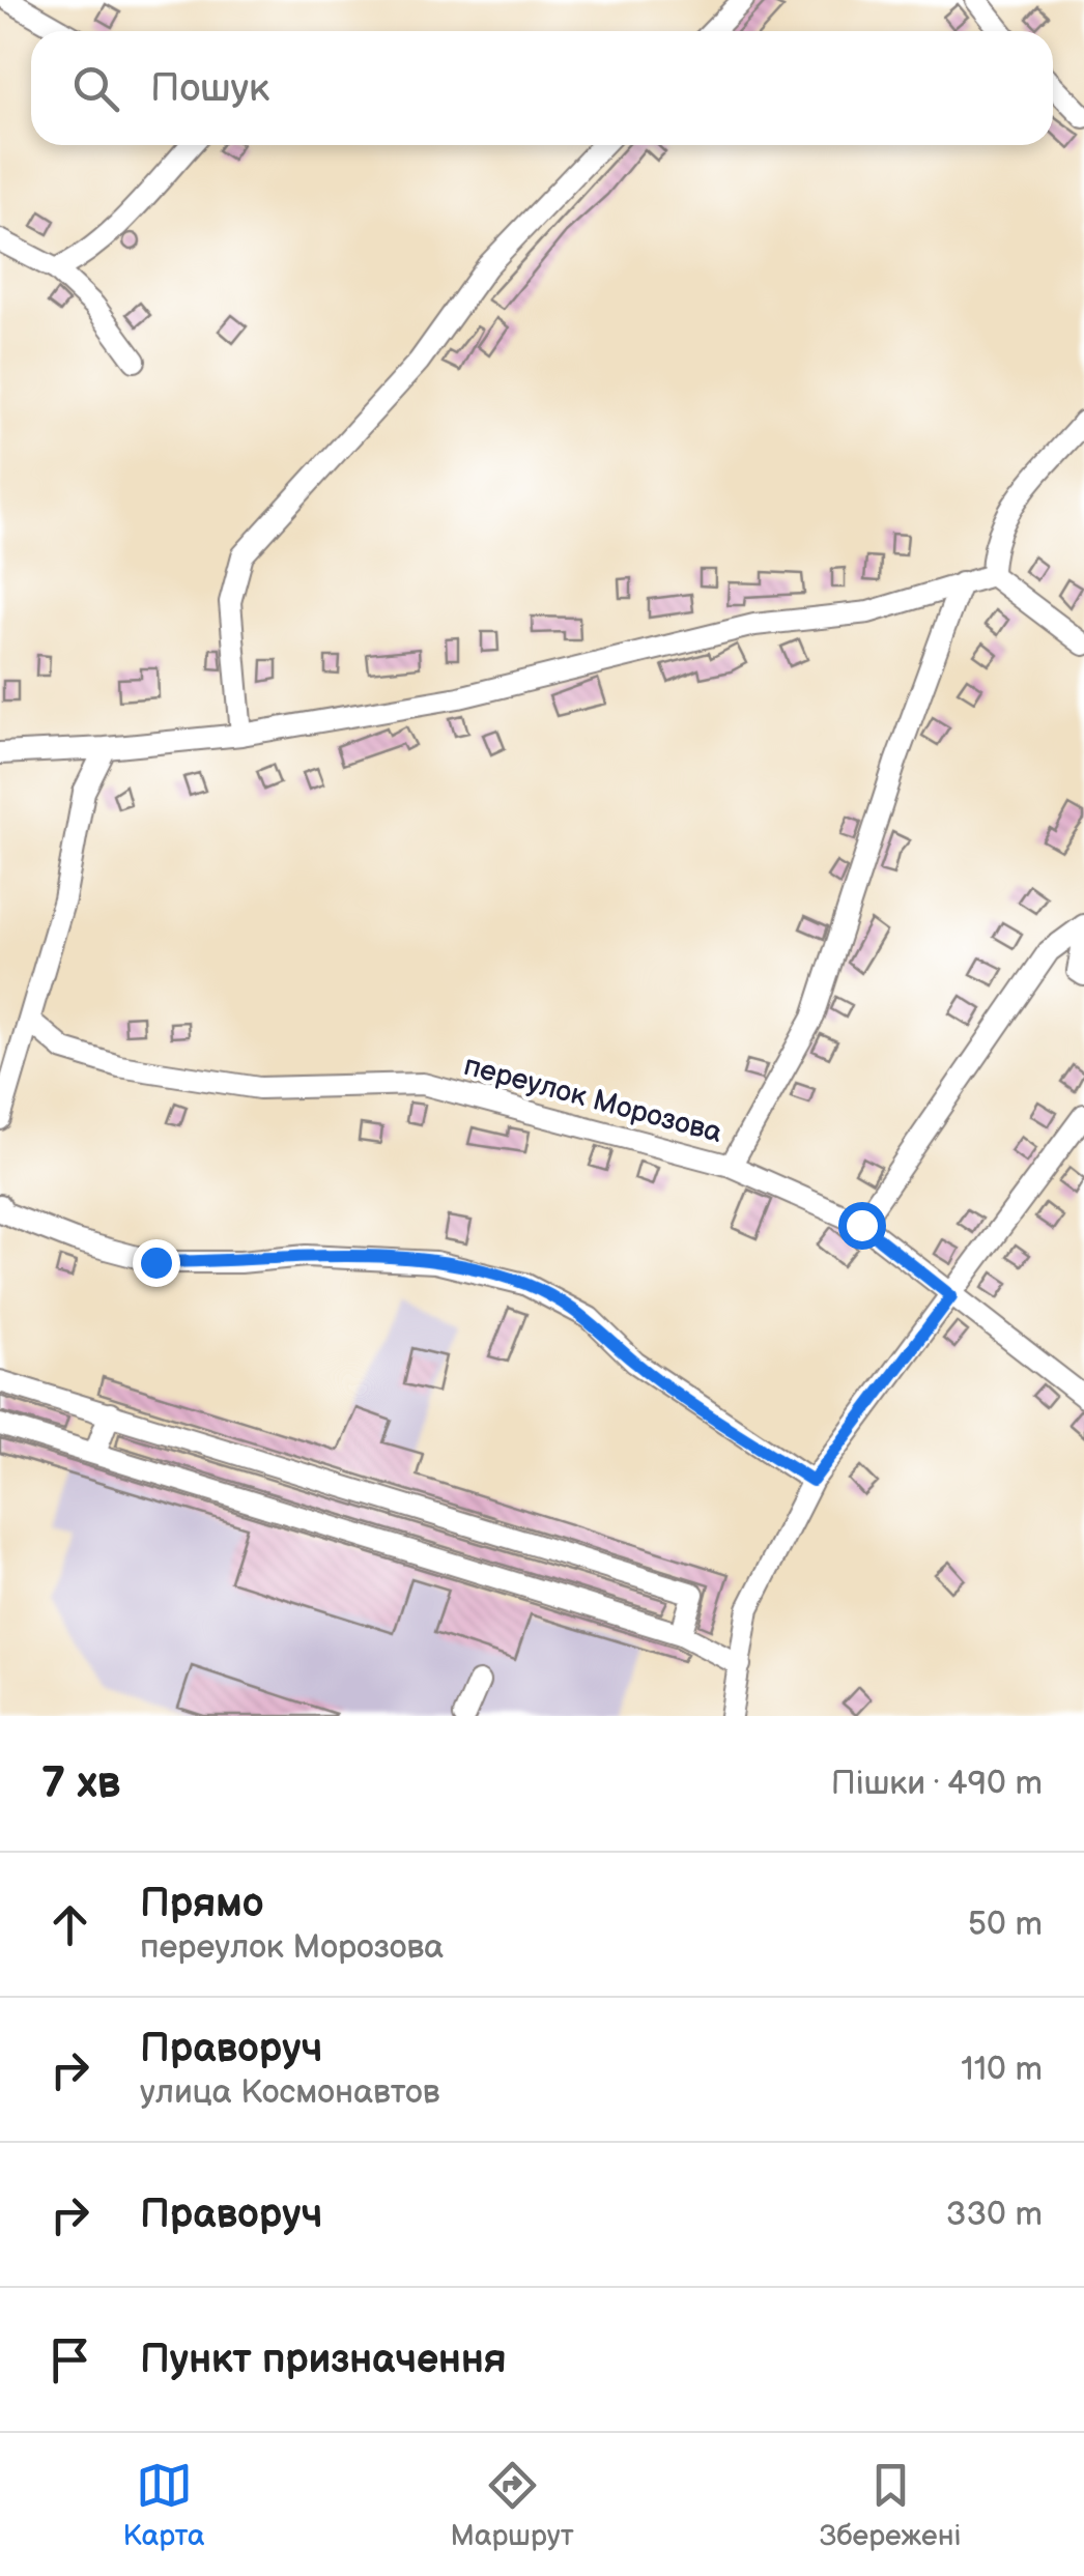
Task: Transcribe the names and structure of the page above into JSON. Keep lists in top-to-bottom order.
{
  "streets": {
    "street": ["переулок Морозова"]
  },
  "page": {
    "search": "Пошук",
    "heading": ["7 хв", "Пішки · 490 m"],
    "list": [
      ["Прямо", "переулок Морозова", "50 m"],
      ["Праворуч", "улица Космонавтов", "110 m"],
      ["Праворуч", "330 m"],
      "Пункт призначення"
    ],
    "nav": ["Карта", "Маршрут", "Збережені"]
  }
}
